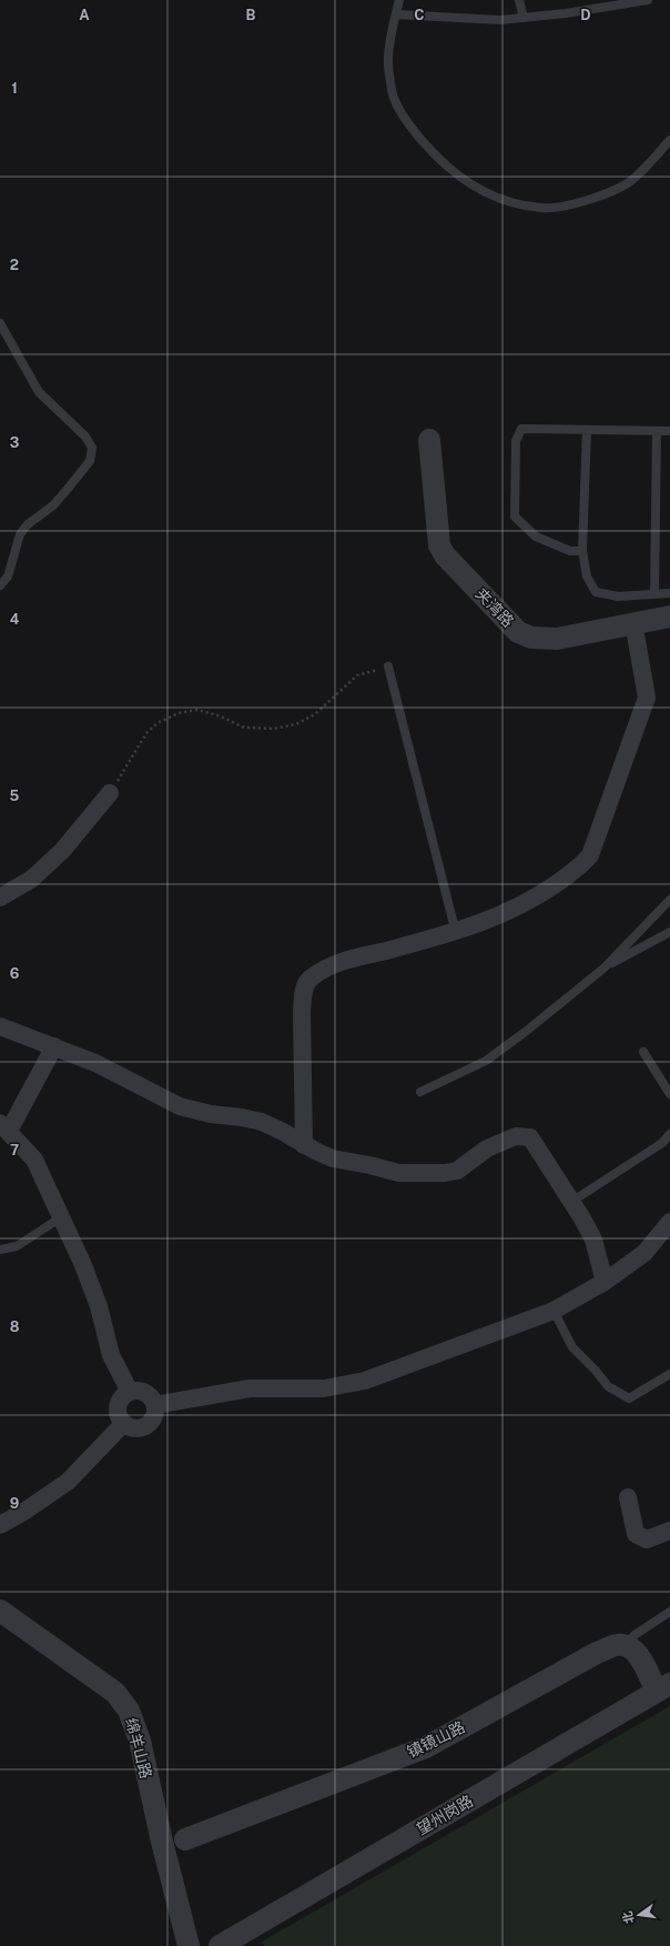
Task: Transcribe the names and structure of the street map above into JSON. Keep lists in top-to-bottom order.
{
  "streets": {
    "street": [
      "夹湾路",
      "镇镜山路",
      "绵羊山路",
      "望州岗路"
    ]
  },
  "north": "left",
  "grid": {
    "columns": [
      "A",
      "B",
      "C",
      "D"
    ],
    "rows": [
      "1",
      "2",
      "3",
      "4",
      "5",
      "6",
      "7",
      "8",
      "9"
    ]
  }
}
